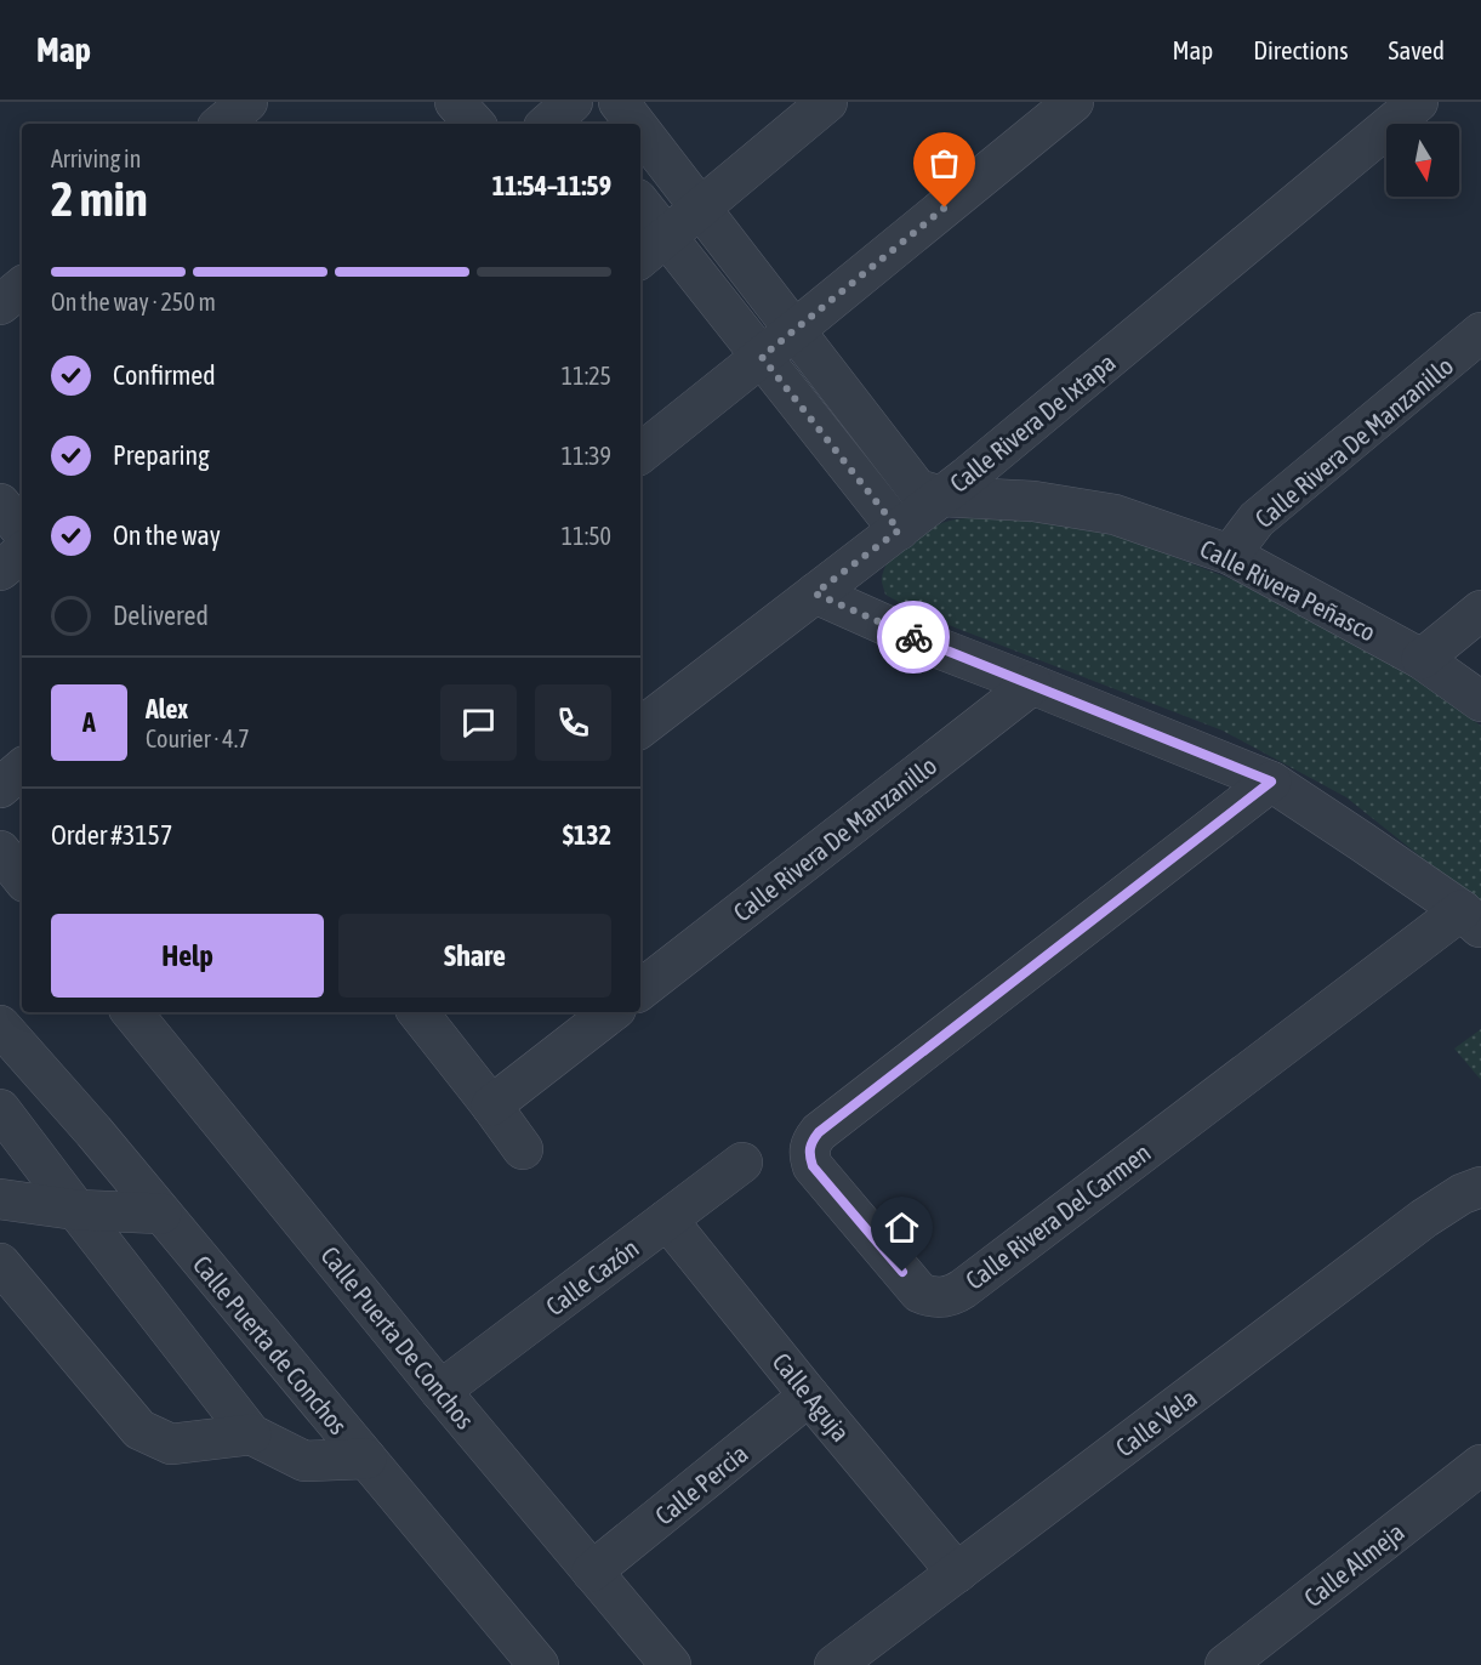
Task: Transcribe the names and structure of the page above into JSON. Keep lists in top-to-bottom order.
{
  "streets": {
    "street": [
      "Calle Rivera De Ixtapa",
      "Calle Rivera De Manzanillo",
      "Calle Rivera Peñasco",
      "Calle Rivera Del Carmen",
      "Calle Cazón",
      "Calle Puerta De Conchos",
      "Calle Puerta de Conchos",
      "Calle Aguja",
      "Calle Vela",
      "Calle Percia",
      "Calle Almeja"
    ]
  },
  "crossings": [
    ["Calle Rivera De Ixtapa", "Calle Rivera Peñasco"],
    ["Calle Rivera De Manzanillo", "Calle Rivera Peñasco"],
    ["Calle Cazón", "Calle Puerta De Conchos"],
    ["Calle Cazón", "Calle Aguja"],
    ["Calle Puerta De Conchos", "Calle Percia"],
    ["Calle Aguja", "Calle Vela"],
    ["Calle Aguja", "Calle Percia"]
  ],
  "north": "bottom",
  "page": {
    "header": "Map",
    "nav": ["Map", "Directions", "Saved"],
    "heading": ["2 min", "Arriving in", "11:54–11:59"],
    "panel": [
      "Alex",
      "Courier · 4.7",
      "Order #3157",
      "$132"
    ],
    "bar": "On the way · 250 m",
    "list": [
      ["Confirmed", "11:25"],
      ["Preparing", "11:39"],
      ["On the way", "11:50"],
      "Delivered"
    ],
    "round": "A",
    "buttons": ["Help", "Share"]
  }
}
